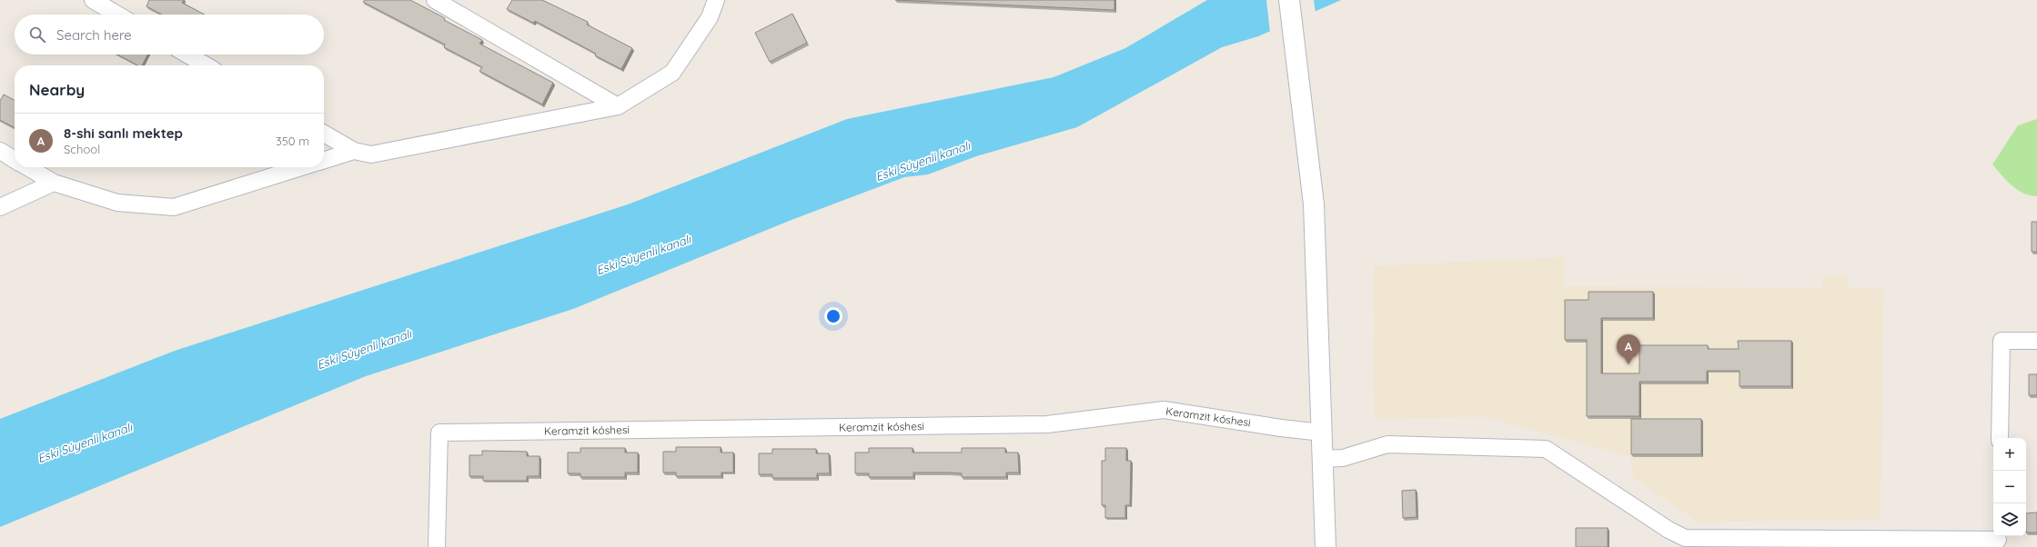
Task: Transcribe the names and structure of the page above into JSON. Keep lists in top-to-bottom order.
{
  "streets": {
    "street": ["Keramzit kóshesi"]
  },
  "water": ["Eski Súyenli kanalı"],
  "page": {
    "search": "Search here",
    "heading": "Nearby",
    "list": [
      {
        "mark": "A",
        "name": "8-shi sanlı mektep",
        "note": "School",
        "value": "350 m"
      }
    ],
    "pins": "A",
    "map_buttons": ["+", "−"]
  }
}
